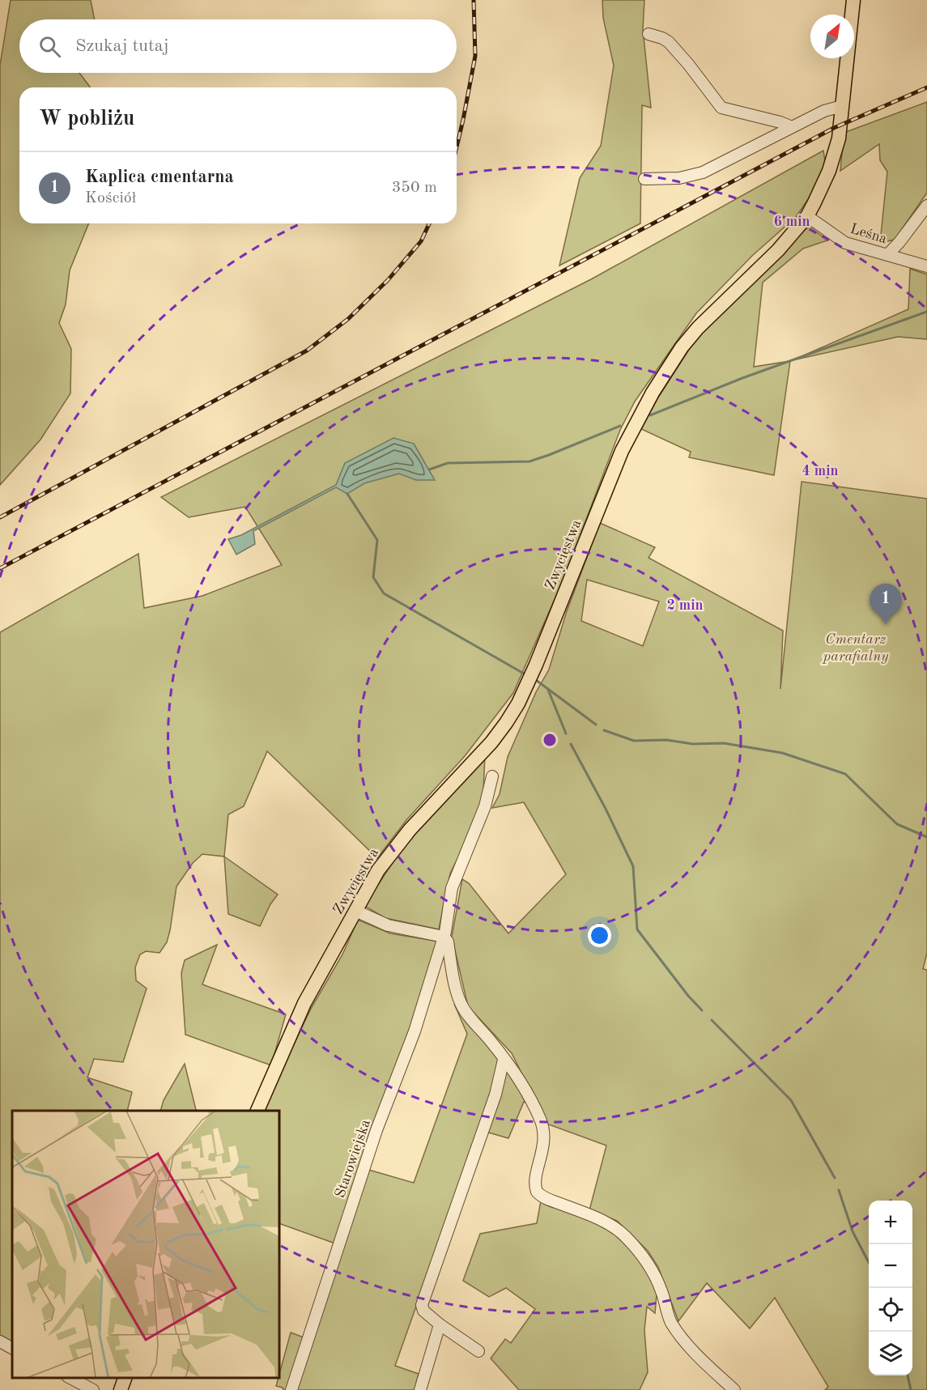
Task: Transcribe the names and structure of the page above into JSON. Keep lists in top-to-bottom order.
{
  "streets": {
    "main road": ["Zwycięstwa"],
    "street": ["Leśna", "Starowiejska"]
  },
  "crossings": [
    ["Leśna", "Zwycięstwa"]
  ],
  "parks": ["Cmentarz parafialny"],
  "north": "top right",
  "page": {
    "search": "Szukaj tutaj",
    "heading": "W pobliżu",
    "list": [
      {
        "mark": "1",
        "name": "Kaplica cmentarna",
        "note": "Kościół",
        "value": "350 m"
      }
    ],
    "pins": "1",
    "map_buttons": ["+", "−"]
  },
  "rings": ["6 min", "4 min", "2 min"]
}
